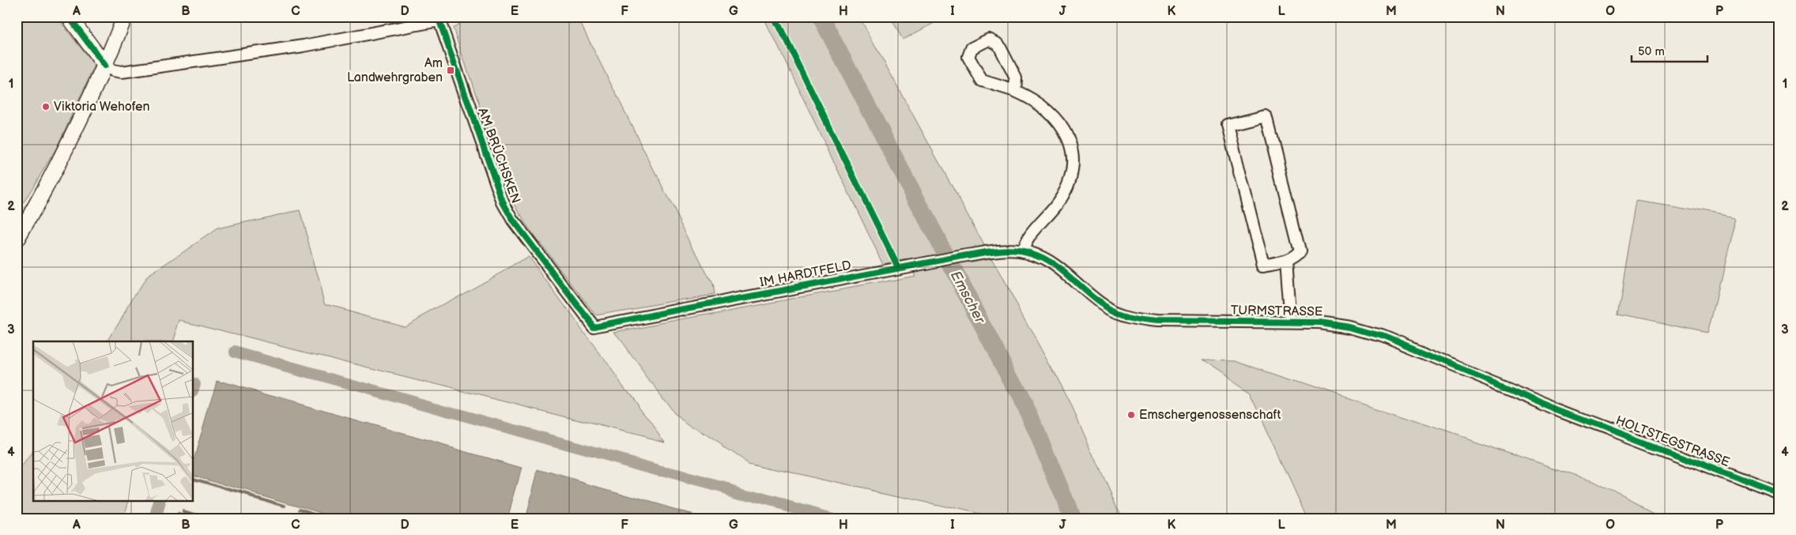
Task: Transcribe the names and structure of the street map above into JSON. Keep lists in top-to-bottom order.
{
  "streets": {
    "street": [
      "AM BRÜCHSKEN",
      "IM HARDTFELD",
      "TURMSTRASSE",
      "HOLTSTEGSTRASSE"
    ]
  },
  "crossings": [
    ["AM BRÜCHSKEN", "IM HARDTFELD"],
    ["IM HARDTFELD", "TURMSTRASSE"],
    ["TURMSTRASSE", "HOLTSTEGSTRASSE"]
  ],
  "water": ["Emscher"],
  "places": {
    "transit": ["Am Landwehrgraben"],
    "other": ["Viktoria Wehofen", "Emschergenossenschaft"]
  },
  "scale_bar": "50 m",
  "grid": {
    "columns": [
      "A",
      "B",
      "C",
      "D",
      "E",
      "F",
      "G",
      "H",
      "I",
      "J",
      "K",
      "L",
      "M",
      "N",
      "O",
      "P"
    ],
    "rows": [
      "1",
      "2",
      "3",
      "4"
    ]
  }
}
